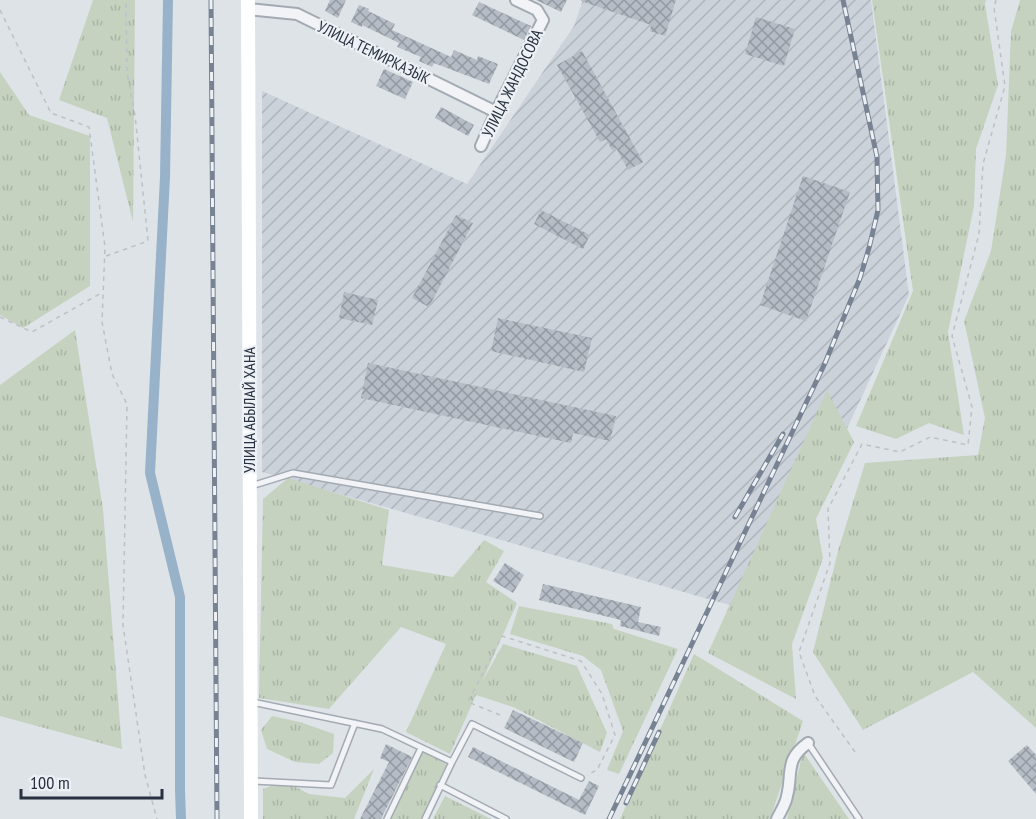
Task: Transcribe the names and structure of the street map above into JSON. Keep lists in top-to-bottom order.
{
  "streets": {
    "main road": ["УЛИЦА АБЫЛАЙ ХАНА"],
    "street": ["УЛИЦА ТЕМИРКАЗЫК", "УЛИЦА ЖАНДОСОВА"]
  },
  "crossings": [
    ["УЛИЦА ТЕМИРКАЗЫК", "УЛИЦА ЖАНДОСОВА"],
    ["УЛИЦА ТЕМИРКАЗЫК", "УЛИЦА АБЫЛАЙ ХАНА"]
  ],
  "scale_bar": "100 m"
}
